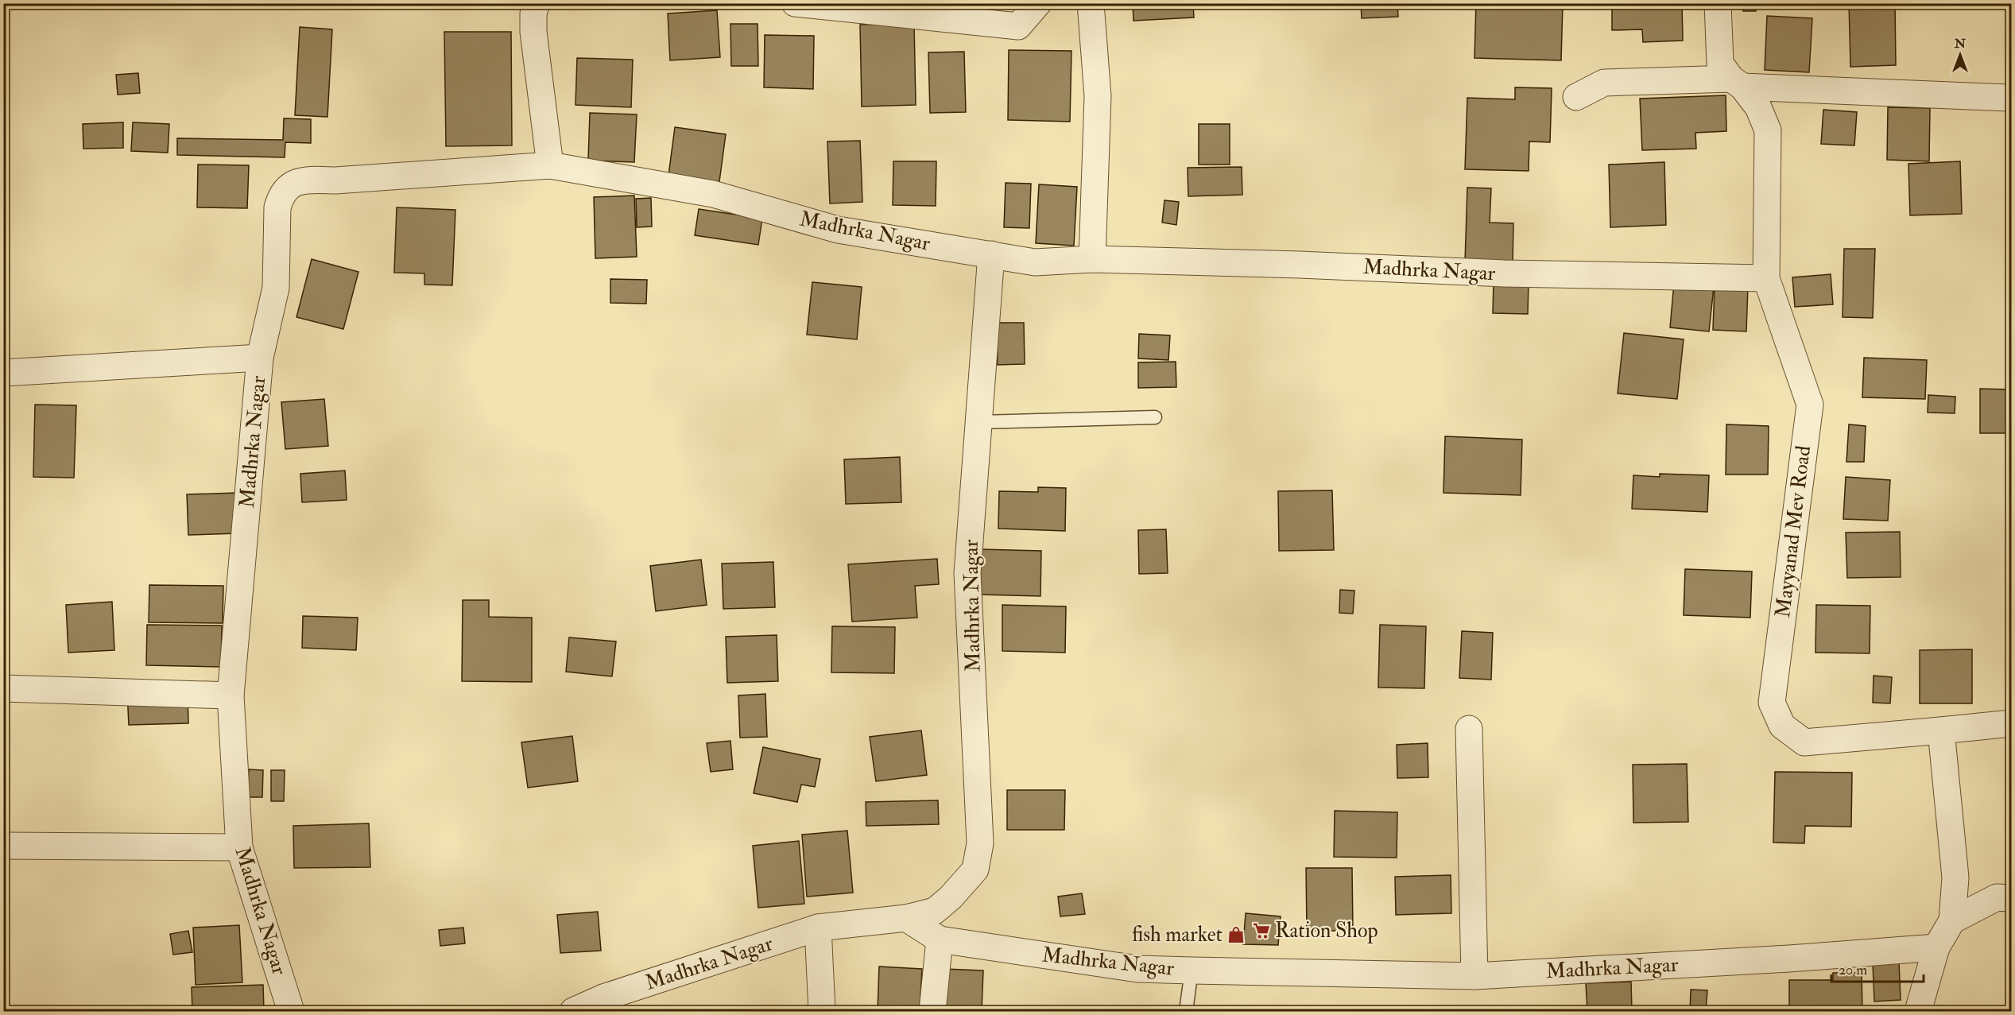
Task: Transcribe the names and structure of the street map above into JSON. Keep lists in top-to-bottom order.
{
  "streets": {
    "street": ["Madhrka Nagar", "Mayyanad Mev Road"]
  },
  "crossings": [
    ["Madhrka Nagar", "Mayyanad Mev Road"]
  ],
  "places": {
    "supermarket": ["Ration Shop"],
    "shop": ["fish market"]
  },
  "scale_bar": "20 m",
  "north": "top"
}
